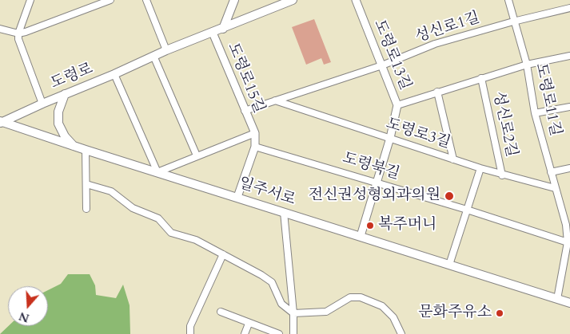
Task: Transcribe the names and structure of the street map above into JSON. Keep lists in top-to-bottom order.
{
  "streets": {
    "main road": ["도령로", "일주서로"],
    "street": [
      "성신로1길",
      "도령로13길",
      "도령로15길",
      "도령로11길",
      "성신로2길",
      "도령로3길",
      "도령북길"
    ]
  },
  "crossings": [
    ["성신로1길", "도령로13길"],
    ["성신로1길", "도령로15길"],
    ["성신로1길", "도령로11길"],
    ["성신로1길", "도령로3길"],
    ["도령로13길", "성신로2길"],
    ["도령로13길", "도령로3길"],
    ["도령로13길", "도령북길"],
    ["도령로13길", "일주서로"],
    ["도령로", "도령로15길"],
    ["도령로", "일주서로"],
    ["도령로15길", "도령북길"],
    ["도령로15길", "일주서로"],
    ["도령로11길", "성신로2길"],
    ["도령로11길", "도령로3길"],
    ["도령로11길", "도령북길"],
    ["도령로11길", "일주서로"],
    ["성신로2길", "도령로3길"]
  ],
  "places": ["전신권성형외과의원", "복주머니", "문화주유소"],
  "north": "bottom"
}
